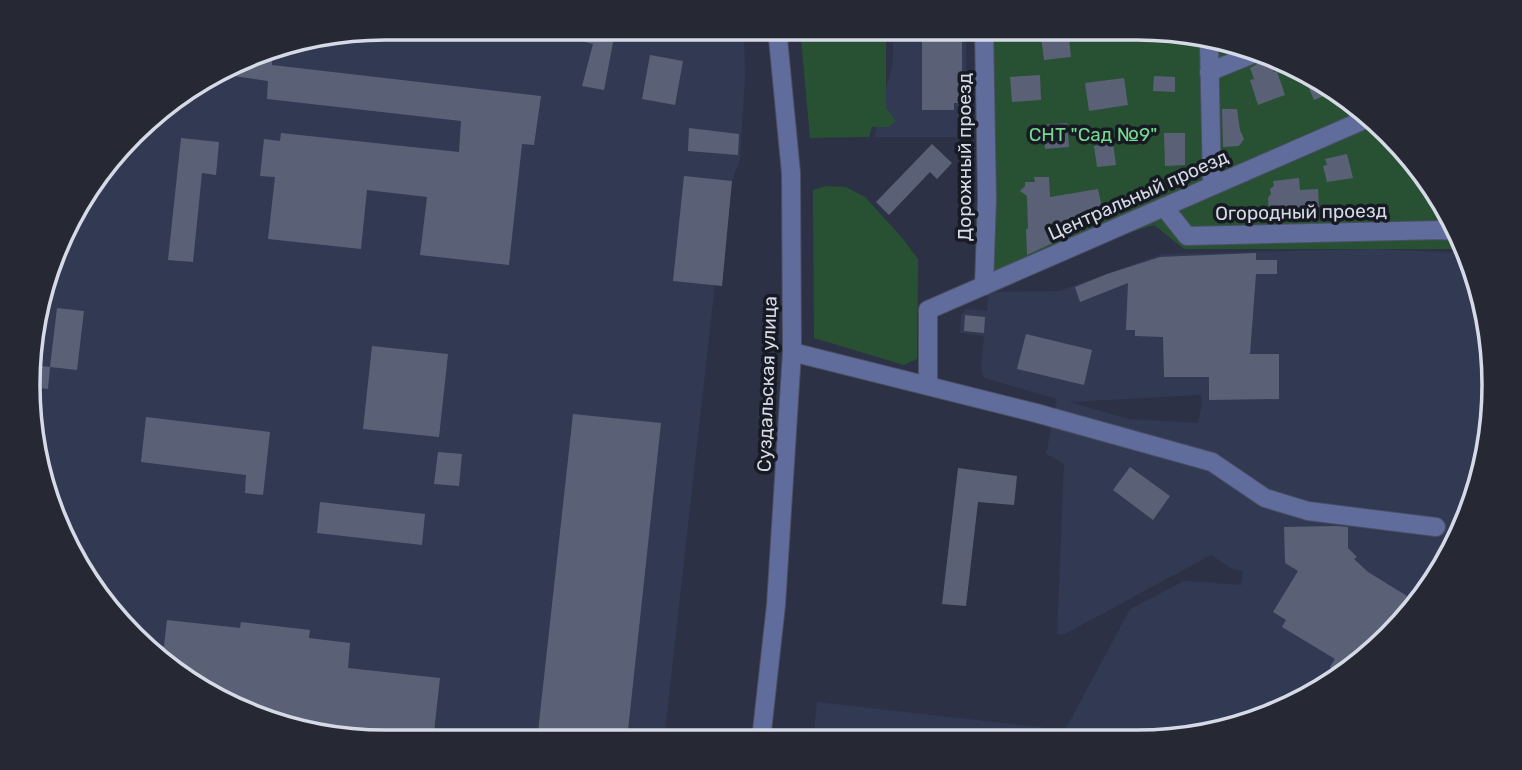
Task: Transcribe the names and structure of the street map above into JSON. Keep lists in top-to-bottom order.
{
  "streets": {
    "street": [
      "Дорожный проезд",
      "Центральный проезд",
      "Огородный проезд",
      "Суздальская улица"
    ]
  },
  "crossings": [
    ["Дорожный проезд", "Центральный проезд"],
    ["Центральный проезд", "Огородный проезд"]
  ],
  "parks": ["СНТ \"Сад №9\""]
}
